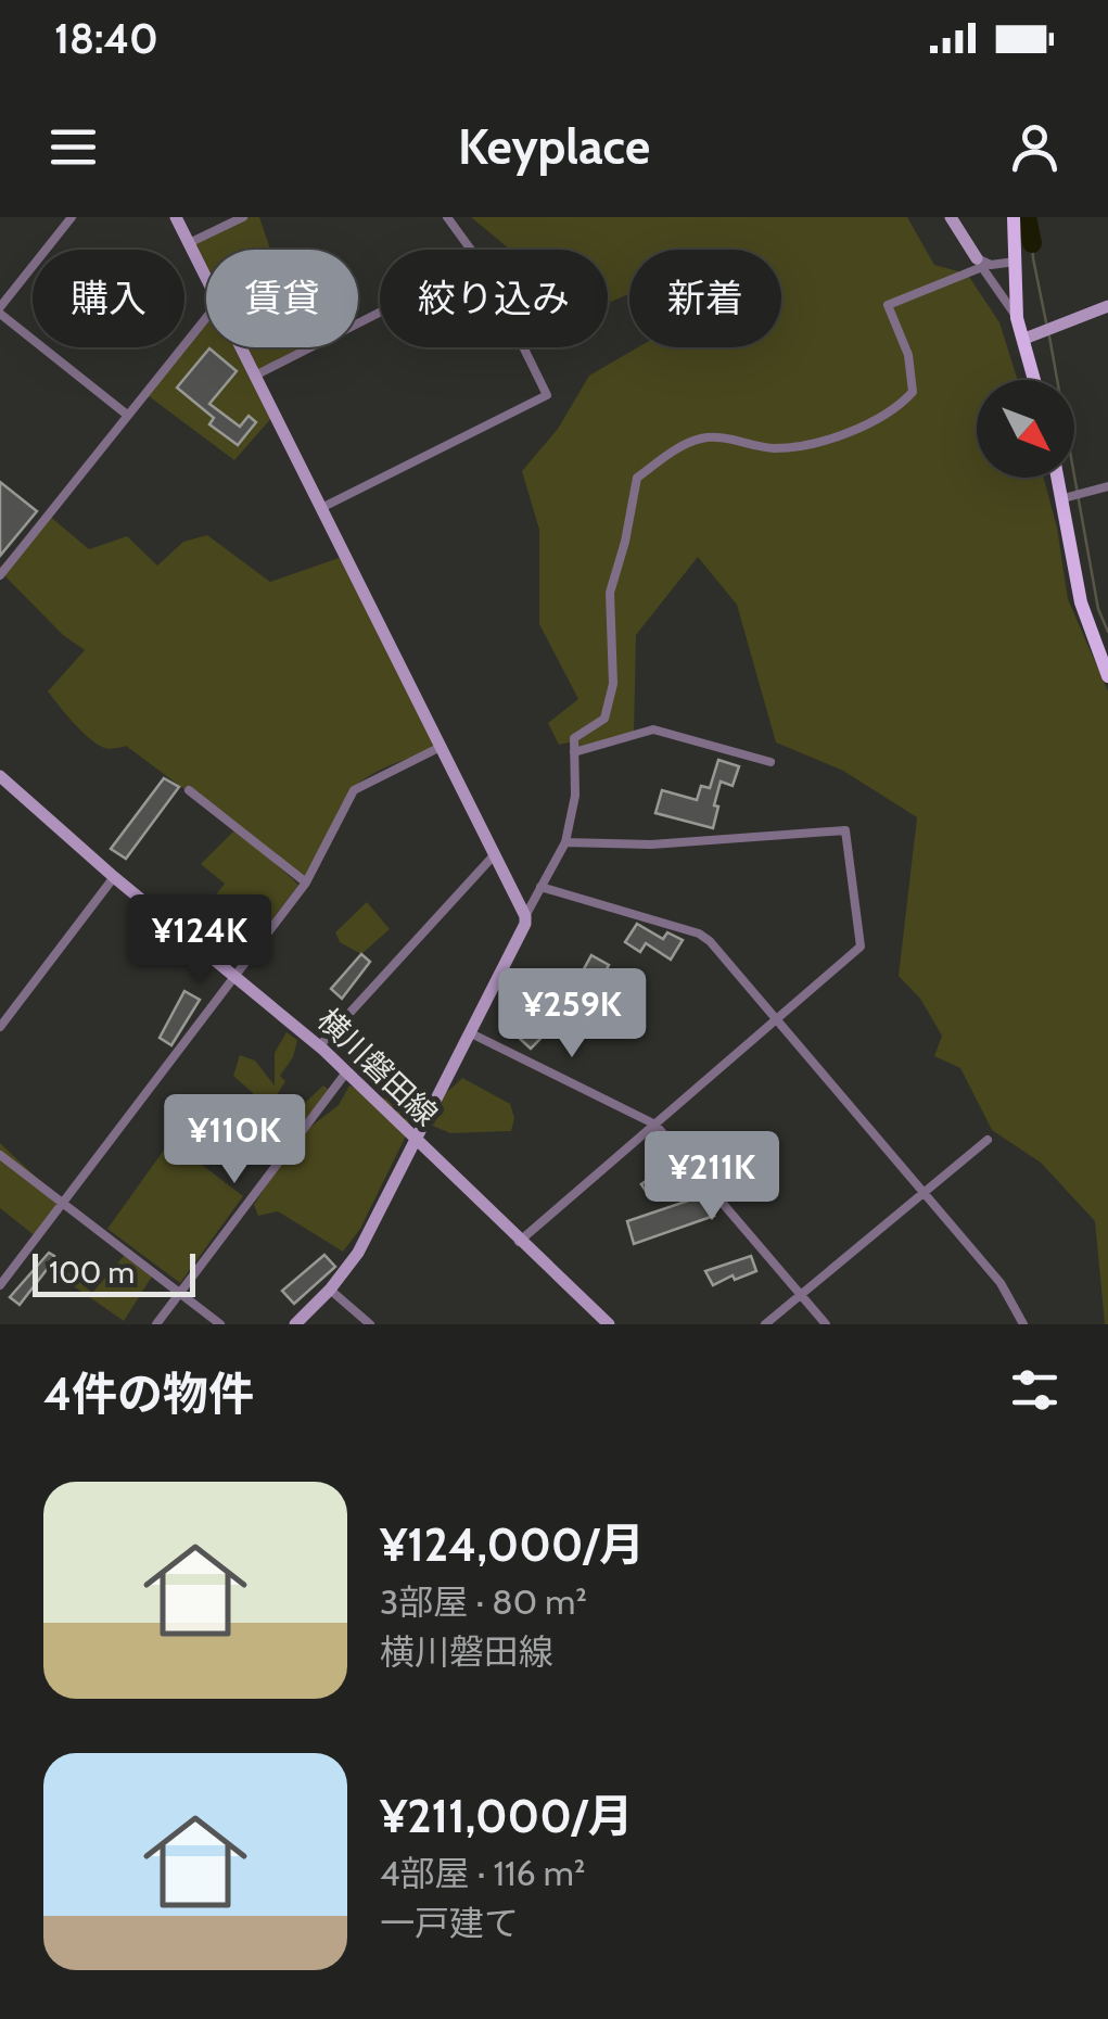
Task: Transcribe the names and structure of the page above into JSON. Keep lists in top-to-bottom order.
{
  "streets": {
    "street": ["横川磐田線"]
  },
  "scale_bar": "100 m",
  "north": "bottom right",
  "page": {
    "status": "18:40",
    "header": "Keyplace",
    "chip": [
      "購入",
      "賃貸",
      "絞り込み",
      "新着"
    ],
    "price": [
      "¥124K",
      "¥259K",
      "¥110K",
      "¥211K"
    ],
    "scale": "100 m",
    "heading": "4件の物件",
    "list": [
      {
        "name": "¥124,000/月",
        "note": "3部屋 · 80 m² · 横川磐田線"
      },
      {
        "name": "¥211,000/月",
        "note": "4部屋 · 116 m² · 一戸建て"
      }
    ]
  }
}
